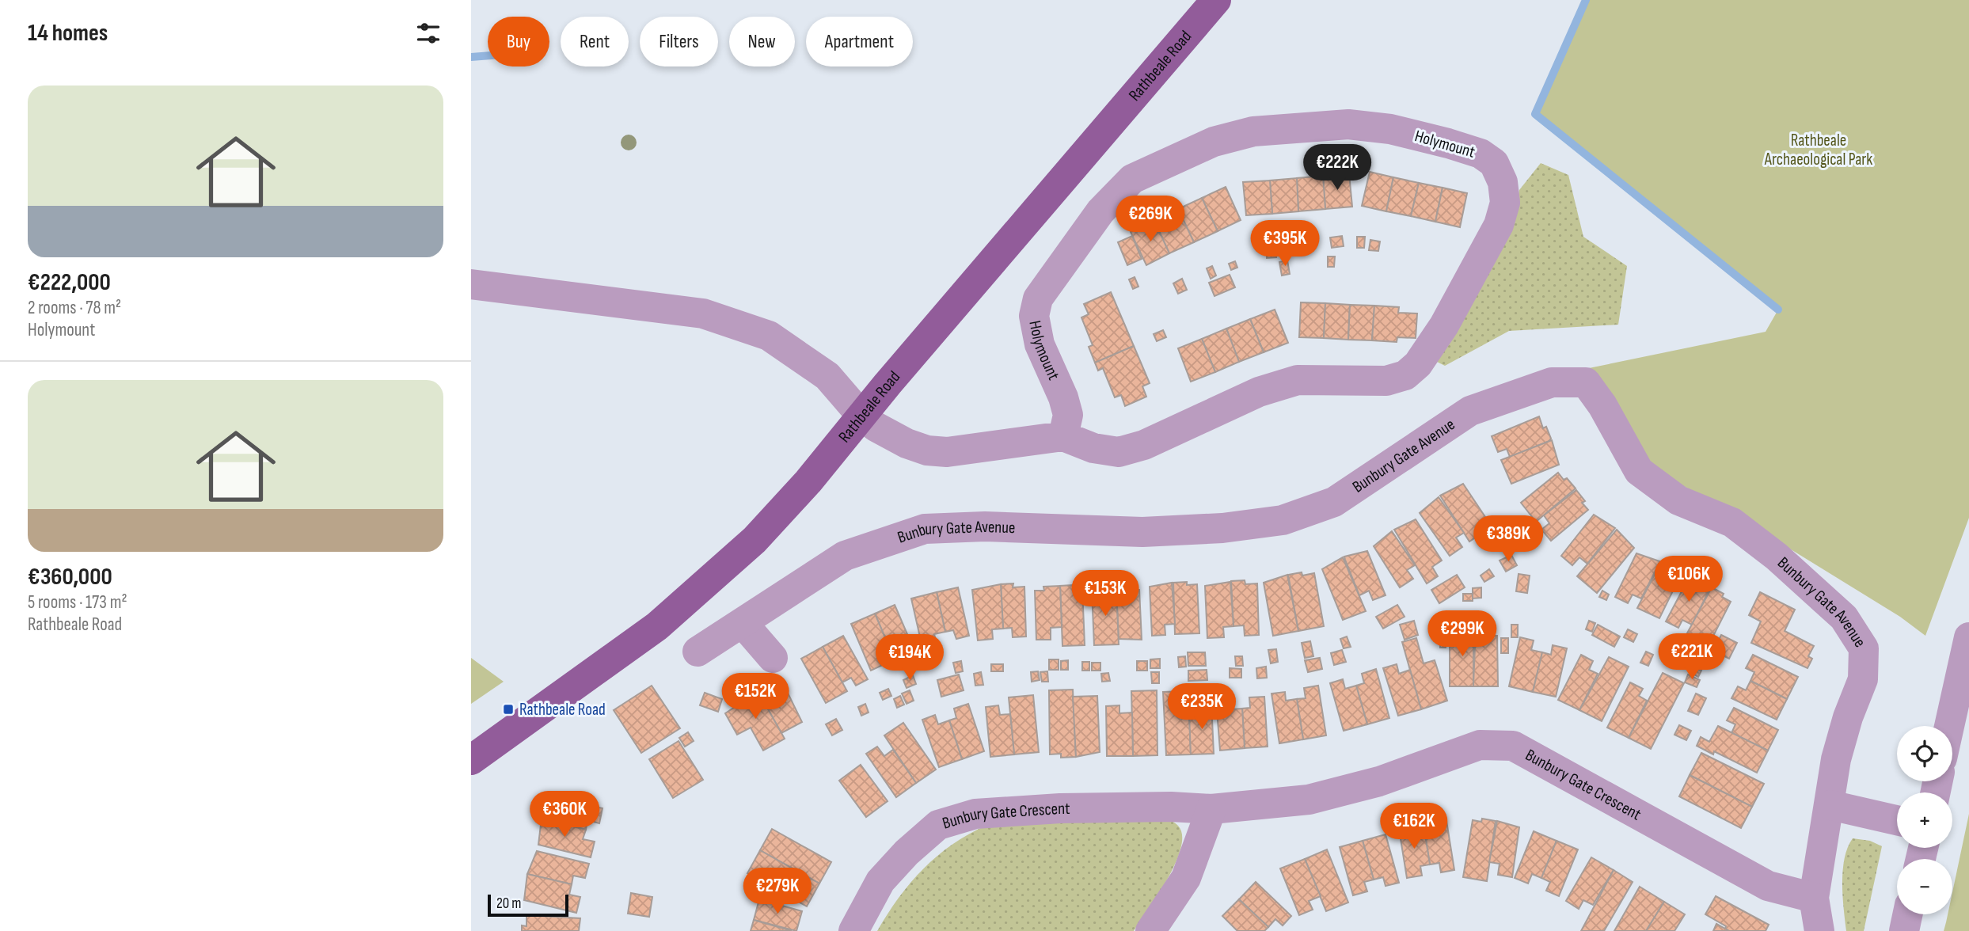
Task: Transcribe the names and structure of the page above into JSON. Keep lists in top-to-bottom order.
{
  "streets": {
    "main road": ["Rathbeale Road"],
    "street": ["Holymount", "Bunbury Gate Avenue", "Bunbury Gate Crescent"]
  },
  "crossings": [
    ["Rathbeale Road", "Holymount"],
    ["Bunbury Gate Avenue", "Bunbury Gate Crescent"]
  ],
  "parks": ["Rathbeale Archaeological Park"],
  "places": {
    "transit": ["Rathbeale Road"]
  },
  "scale_bar": "20 m",
  "page": {
    "heading": "14 homes",
    "chip": [
      "Buy",
      "Rent",
      "Filters",
      "New",
      "Apartment"
    ],
    "list": [
      {
        "name": "€222,000",
        "note": "2 rooms · 78 m² · Holymount"
      },
      {
        "name": "€360,000",
        "note": "5 rooms · 173 m² · Rathbeale Road"
      }
    ],
    "price": [
      "€222K",
      "€269K",
      "€395K",
      "€389K",
      "€106K",
      "€153K",
      "€299K",
      "€221K",
      "€194K",
      "€152K",
      "€235K",
      "€360K",
      "€162K",
      "€279K"
    ],
    "map_buttons": ["+", "−"],
    "scale": "20 m"
  }
}
